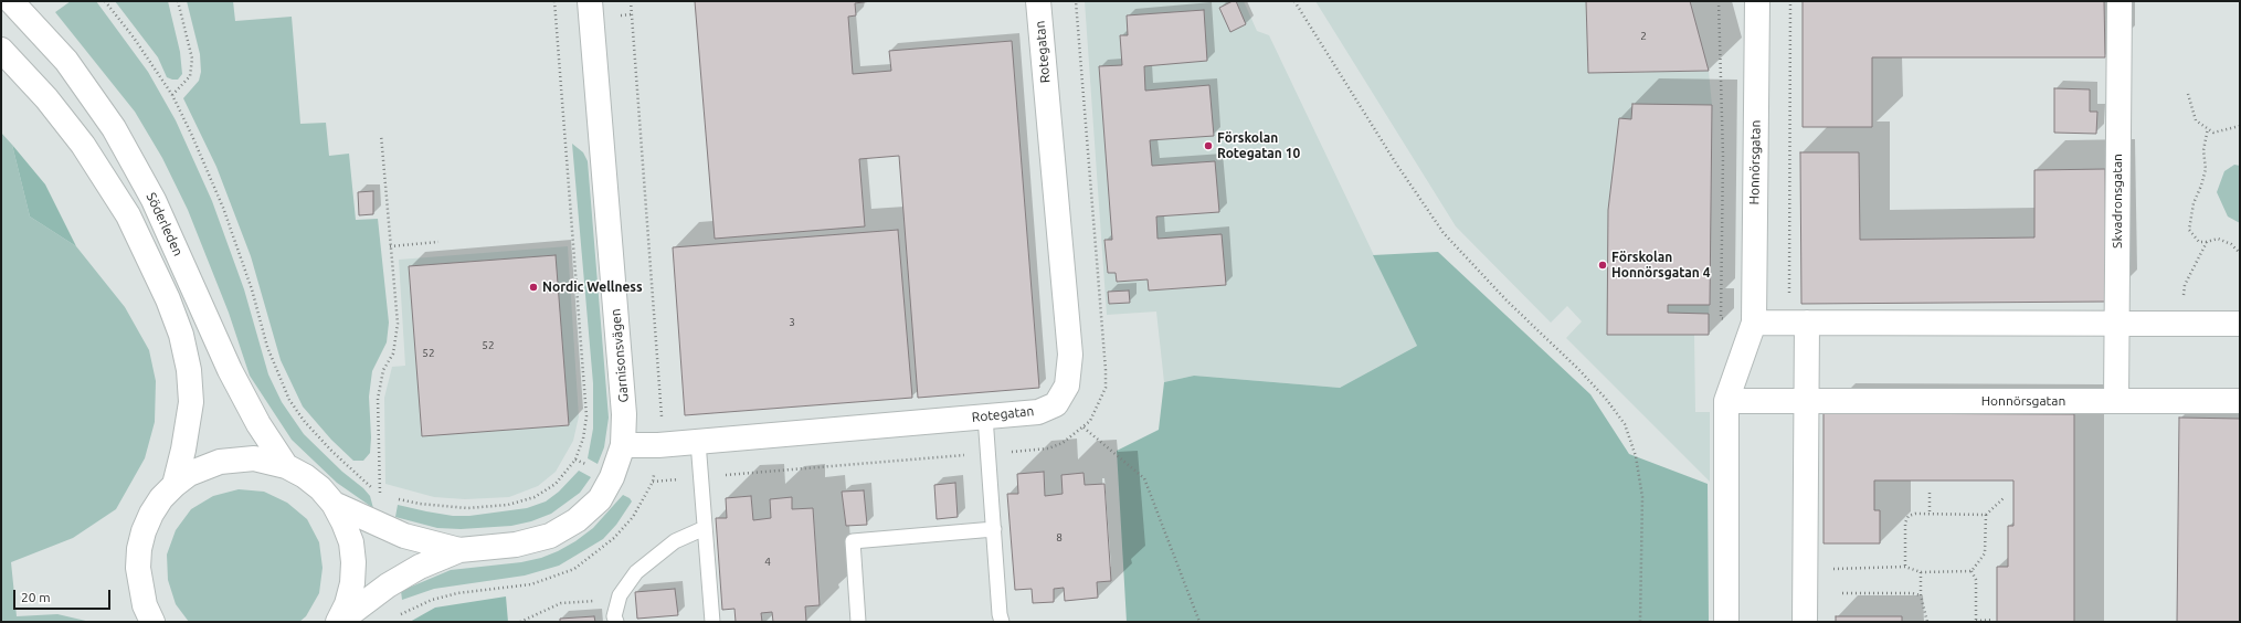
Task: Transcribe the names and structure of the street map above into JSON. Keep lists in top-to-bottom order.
{
  "streets": {
    "street": [
      "Rotegatan",
      "Honnörsgatan",
      "Skvadronsgatan",
      "Söderleden",
      "Garnisonsvägen"
    ]
  },
  "crossings": [
    ["Rotegatan", "Garnisonsvägen"],
    ["Honnörsgatan", "Skvadronsgatan"]
  ],
  "places": ["Förskolan Rotegatan 10", "Förskolan Honnörsgatan 4", "Nordic Wellness"],
  "house_numbers": [
    "2",
    "3",
    "52",
    "52",
    "8",
    "4"
  ],
  "scale_bar": "20 m"
}
